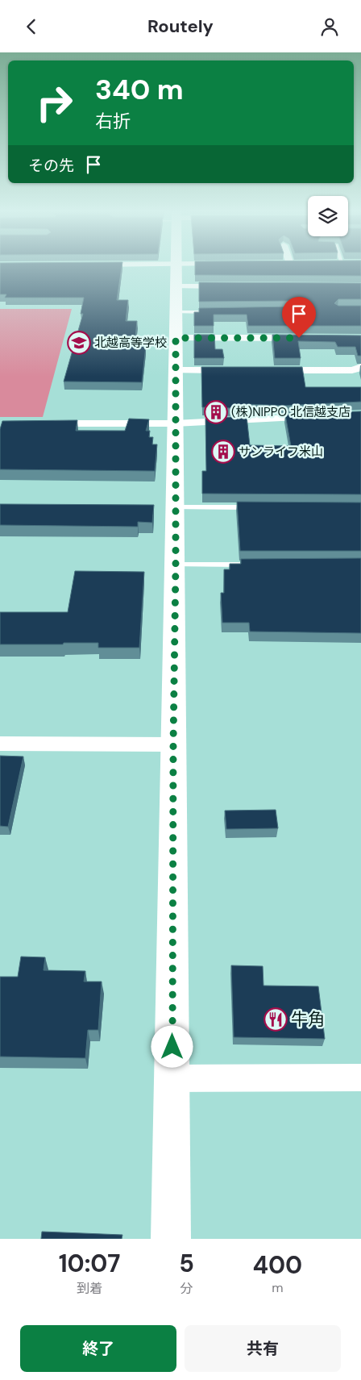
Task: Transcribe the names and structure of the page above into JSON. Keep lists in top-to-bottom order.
{
  "places": {
    "school or university": ["北越高等学校"],
    "building": ["(株)NIPPO 北信越支店", "サンライフ米山"],
    "restaurant": ["牛角"]
  },
  "page": {
    "header": "Routely",
    "turn": ["340 m", "右折"],
    "then": "その先",
    "eta": [
      "10:07",
      "到着",
      "5",
      "分",
      "400",
      "m"
    ],
    "buttons": ["終了", "共有"]
  }
}
